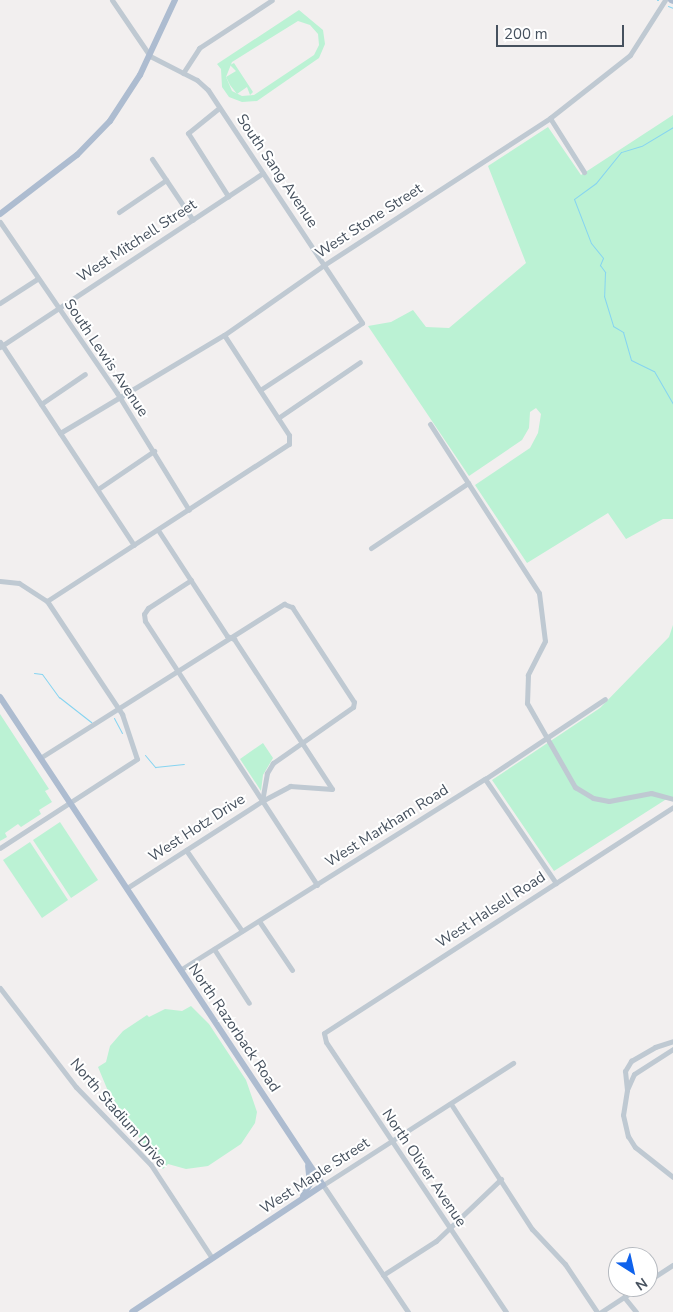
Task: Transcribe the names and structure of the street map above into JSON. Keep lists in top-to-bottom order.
{
  "streets": {
    "main road": ["North Razorback Road", "West Maple Street"],
    "street": [
      "South Sang Avenue",
      "West Stone Street",
      "West Mitchell Street",
      "South Lewis Avenue",
      "West Markham Road",
      "West Hotz Drive",
      "West Halsell Road",
      "North Stadium Drive",
      "North Oliver Avenue"
    ]
  },
  "crossings": [
    ["South Sang Avenue", "West Stone Street"],
    ["South Sang Avenue", "West Mitchell Street"],
    ["West Stone Street", "South Lewis Avenue"],
    ["West Mitchell Street", "South Lewis Avenue"],
    ["West Markham Road", "North Razorback Road"],
    ["West Hotz Drive", "North Razorback Road"],
    ["West Halsell Road", "North Oliver Avenue"],
    ["North Razorback Road", "West Maple Street"],
    ["North Stadium Drive", "West Maple Street"],
    ["North Oliver Avenue", "West Maple Street"]
  ],
  "scale_bar": "200 m",
  "north": "bottom right"
}
